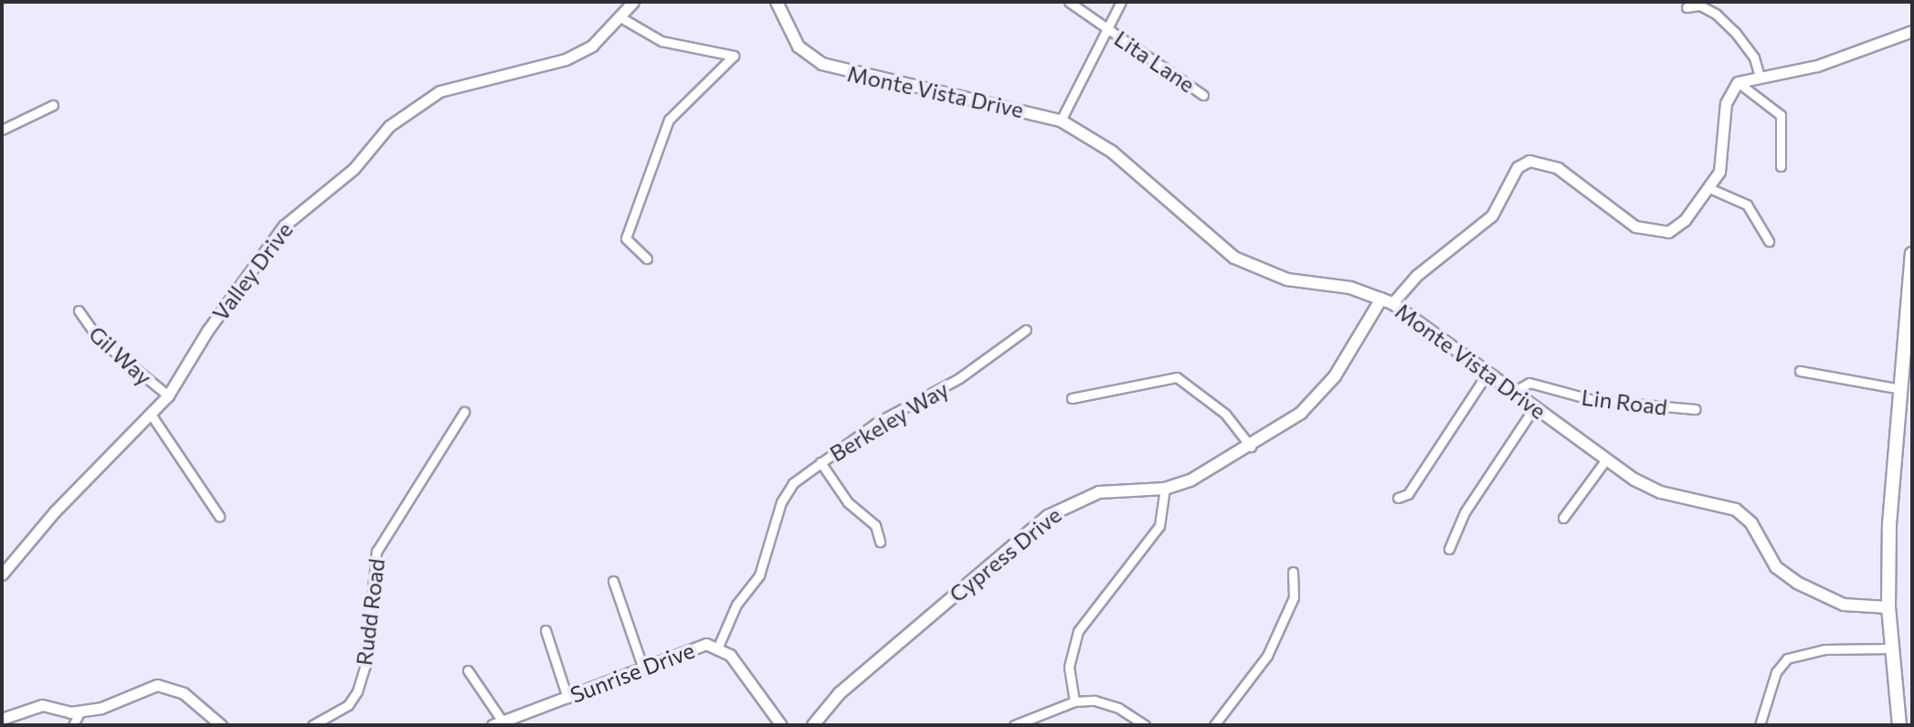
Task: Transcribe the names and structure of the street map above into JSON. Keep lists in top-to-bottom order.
{
  "streets": {
    "main road": ["Monte Vista Drive", "Cypress Drive"],
    "street": [
      "Lita Lane",
      "Valley Drive",
      "Gil Way",
      "Lin Road",
      "Berkeley Way",
      "Rudd Road",
      "Sunrise Drive"
    ]
  },
  "crossings": [
    ["Lita Lane", "Monte Vista Drive"],
    ["Monte Vista Drive", "Lin Road"],
    ["Monte Vista Drive", "Cypress Drive"],
    ["Valley Drive", "Gil Way"],
    ["Berkeley Way", "Sunrise Drive"]
  ]
}
